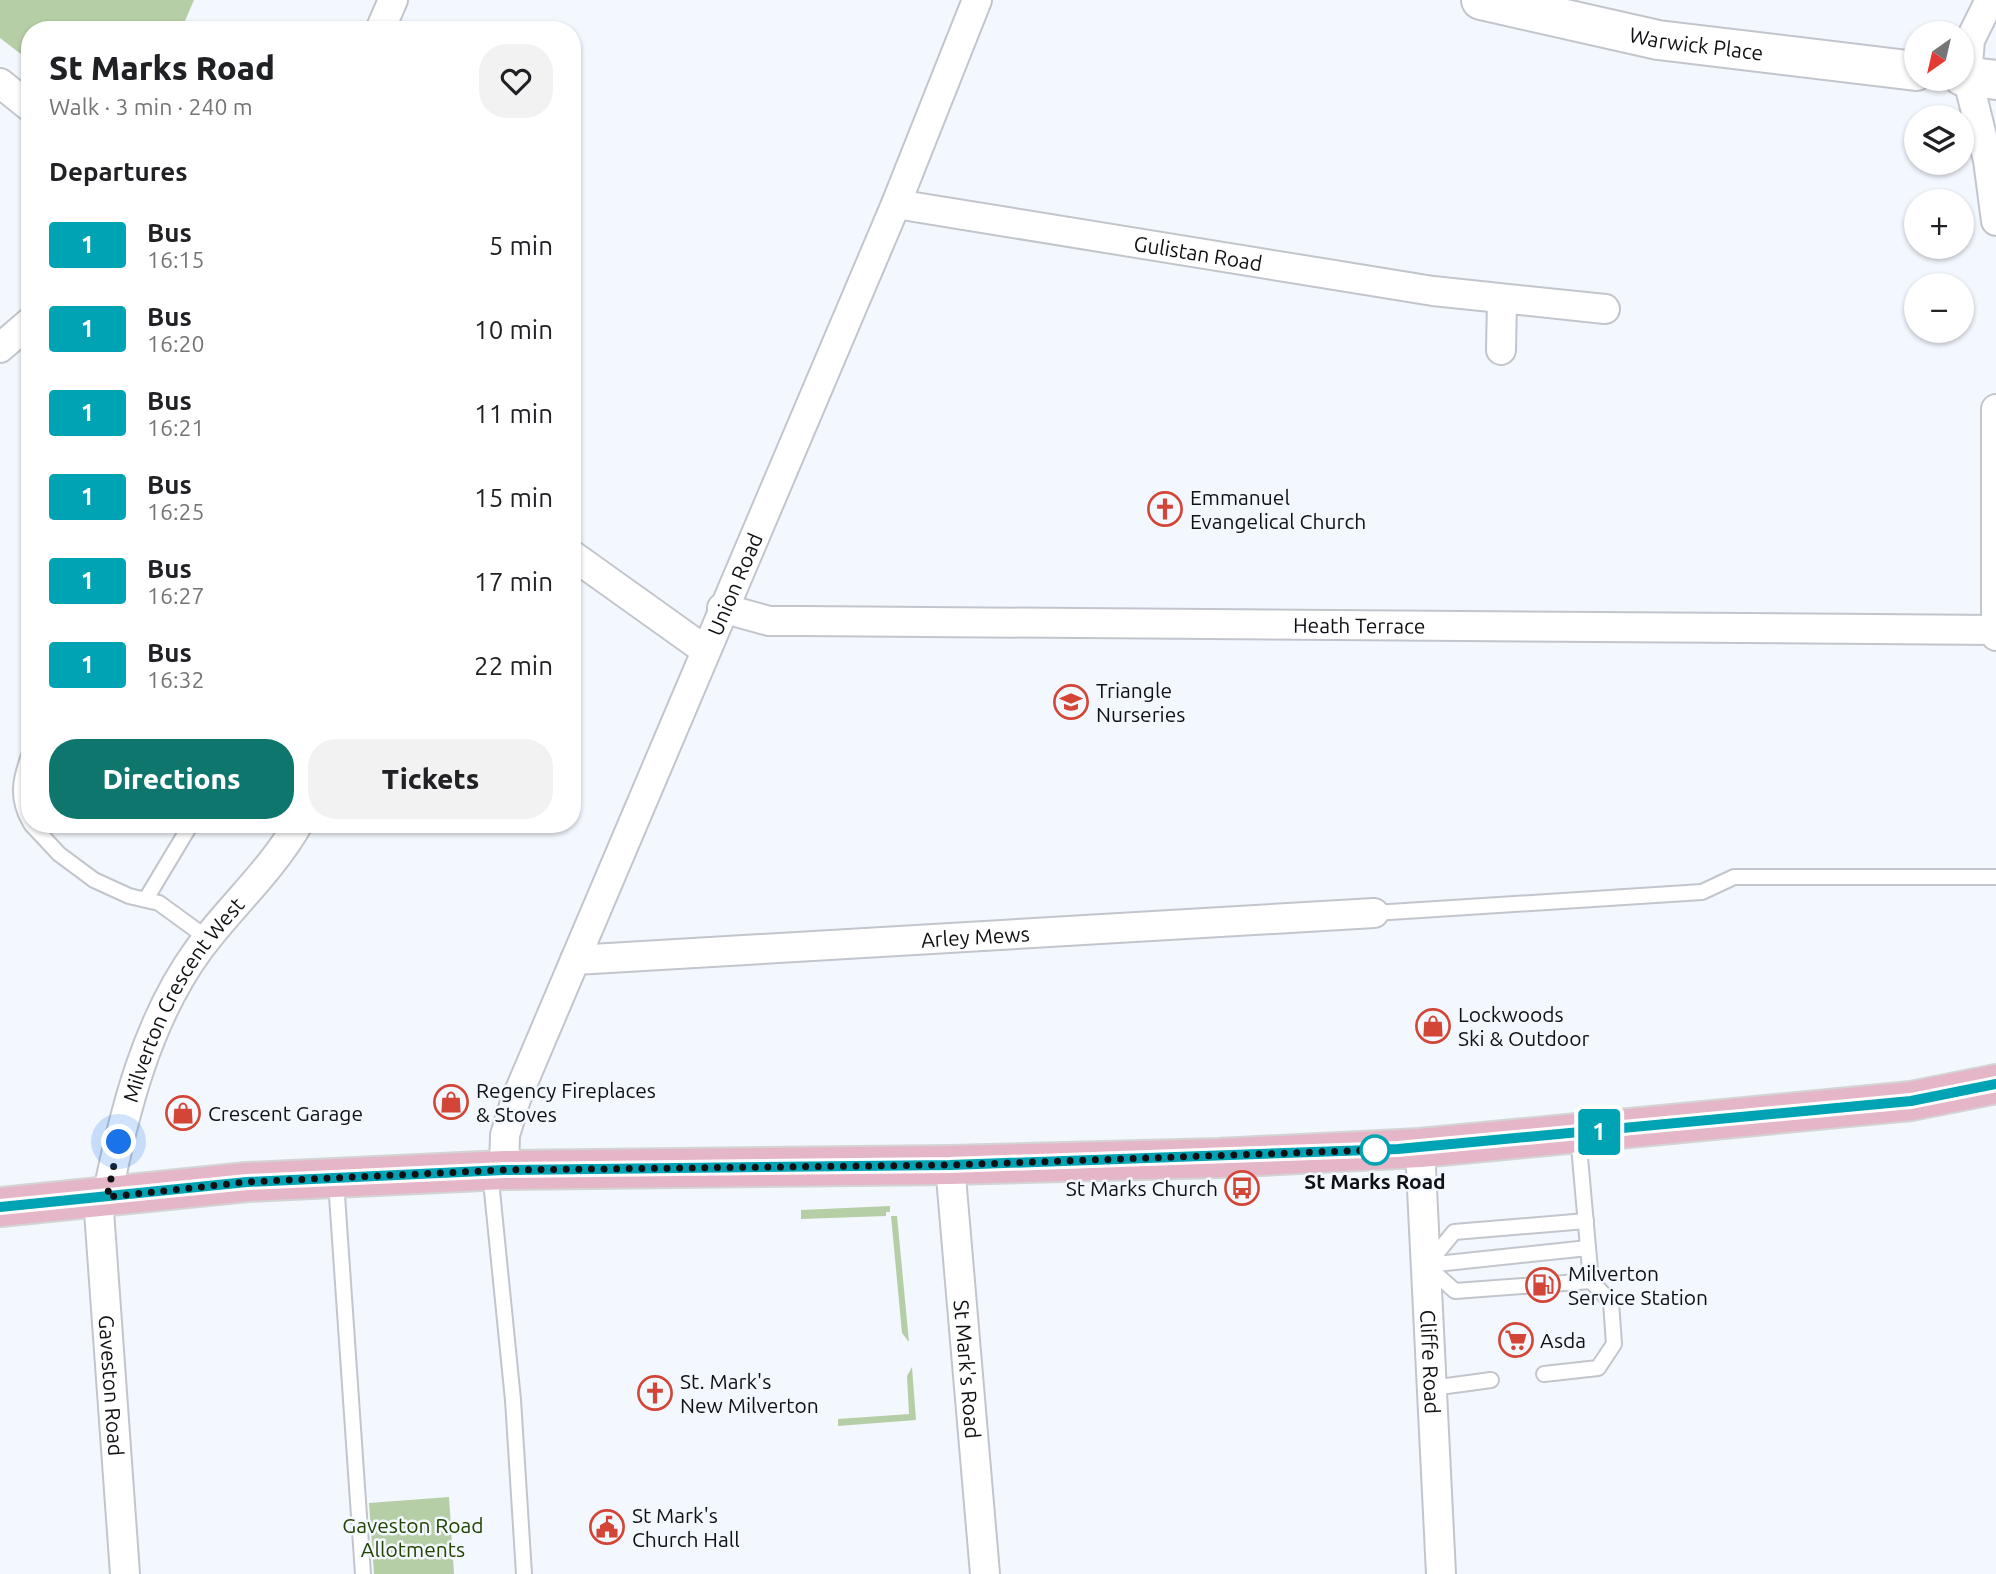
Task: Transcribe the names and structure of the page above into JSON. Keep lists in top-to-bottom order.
{
  "streets": {
    "main road": ["Warwick Place"],
    "street": [
      "Gulistan Road",
      "Union Road",
      "Heath Terrace",
      "Arley Mews",
      "Milverton Crescent West",
      "Cliffe Road",
      "St Mark's Road",
      "Gaveston Road"
    ]
  },
  "crossings": [
    ["Gulistan Road", "Union Road"],
    ["Union Road", "Heath Terrace"],
    ["Union Road", "Arley Mews"],
    ["Milverton Crescent West", "Gaveston Road"]
  ],
  "parks": ["Gaveston Road Allotments"],
  "places": {
    "church": ["Emmanuel Evangelical Church", "St. Mark's New Milverton"],
    "school or university": ["Triangle Nurseries"],
    "shop": ["Lockwoods Ski & Outdoor", "Regency Fireplaces & Stoves", "Crescent Garage"],
    "other": ["St Marks Road"],
    "bus stop": ["St Marks Church"],
    "fuel station": ["Milverton Service Station"],
    "supermarket": ["Asda"],
    "public building": ["St Mark's Church Hall"]
  },
  "lines": ["bus line 1"],
  "north": "bottom left",
  "page": {
    "on_map": "1",
    "map_buttons": ["+", "−"],
    "heading": [
      ["St Marks Road", "Walk · 3 min · 240 m"],
      "Departures"
    ],
    "list": [
      {
        "mark": "1",
        "name": "Bus",
        "note": "16:15",
        "value": "5 min"
      },
      {
        "mark": "1",
        "name": "Bus",
        "note": "16:20",
        "value": "10 min"
      },
      {
        "mark": "1",
        "name": "Bus",
        "note": "16:21",
        "value": "11 min"
      },
      {
        "mark": "1",
        "name": "Bus",
        "note": "16:25",
        "value": "15 min"
      },
      {
        "mark": "1",
        "name": "Bus",
        "note": "16:27",
        "value": "17 min"
      },
      {
        "mark": "1",
        "name": "Bus",
        "note": "16:32",
        "value": "22 min"
      }
    ],
    "buttons": ["Directions", "Tickets"]
  }
}
